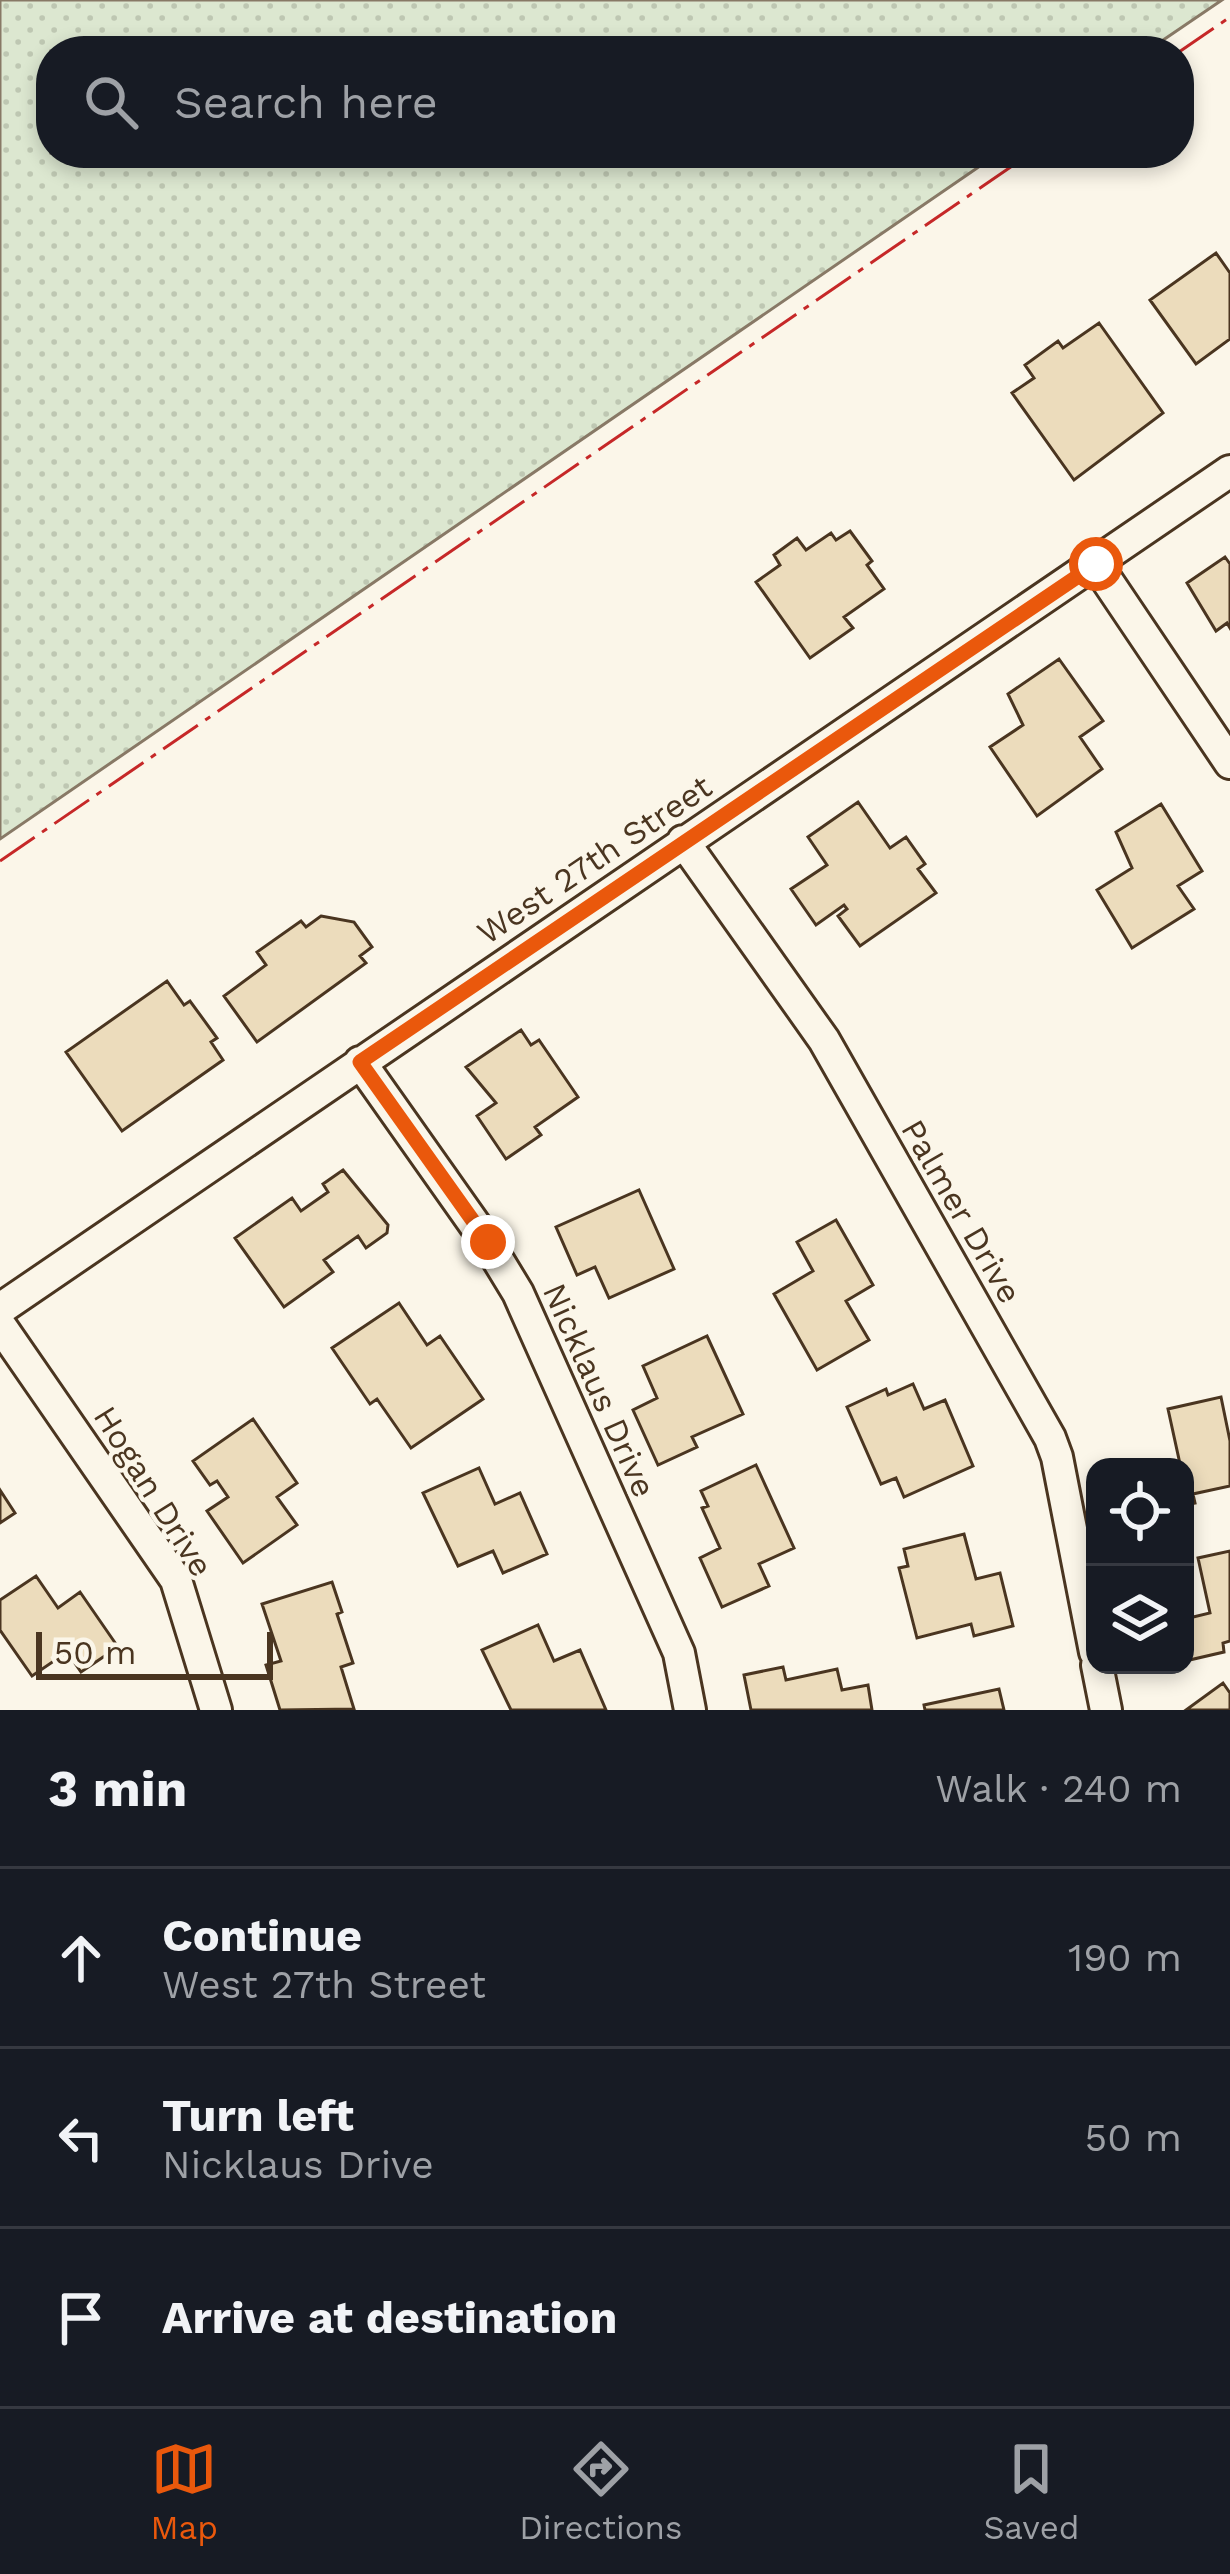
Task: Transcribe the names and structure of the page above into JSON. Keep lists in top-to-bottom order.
{
  "streets": {
    "street": [
      "West 27th Street",
      "Palmer Drive",
      "Nicklaus Drive",
      "Hogan Drive"
    ]
  },
  "crossings": [
    ["West 27th Street", "Palmer Drive"],
    ["West 27th Street", "Nicklaus Drive"]
  ],
  "scale_bar": "50 m",
  "page": {
    "search": "Search here",
    "scale": "50 m",
    "heading": ["3 min", "Walk · 240 m"],
    "list": [
      ["Continue", "West 27th Street", "190 m"],
      ["Turn left", "Nicklaus Drive", "50 m"],
      "Arrive at destination"
    ],
    "nav": ["Map", "Directions", "Saved"]
  }
}
